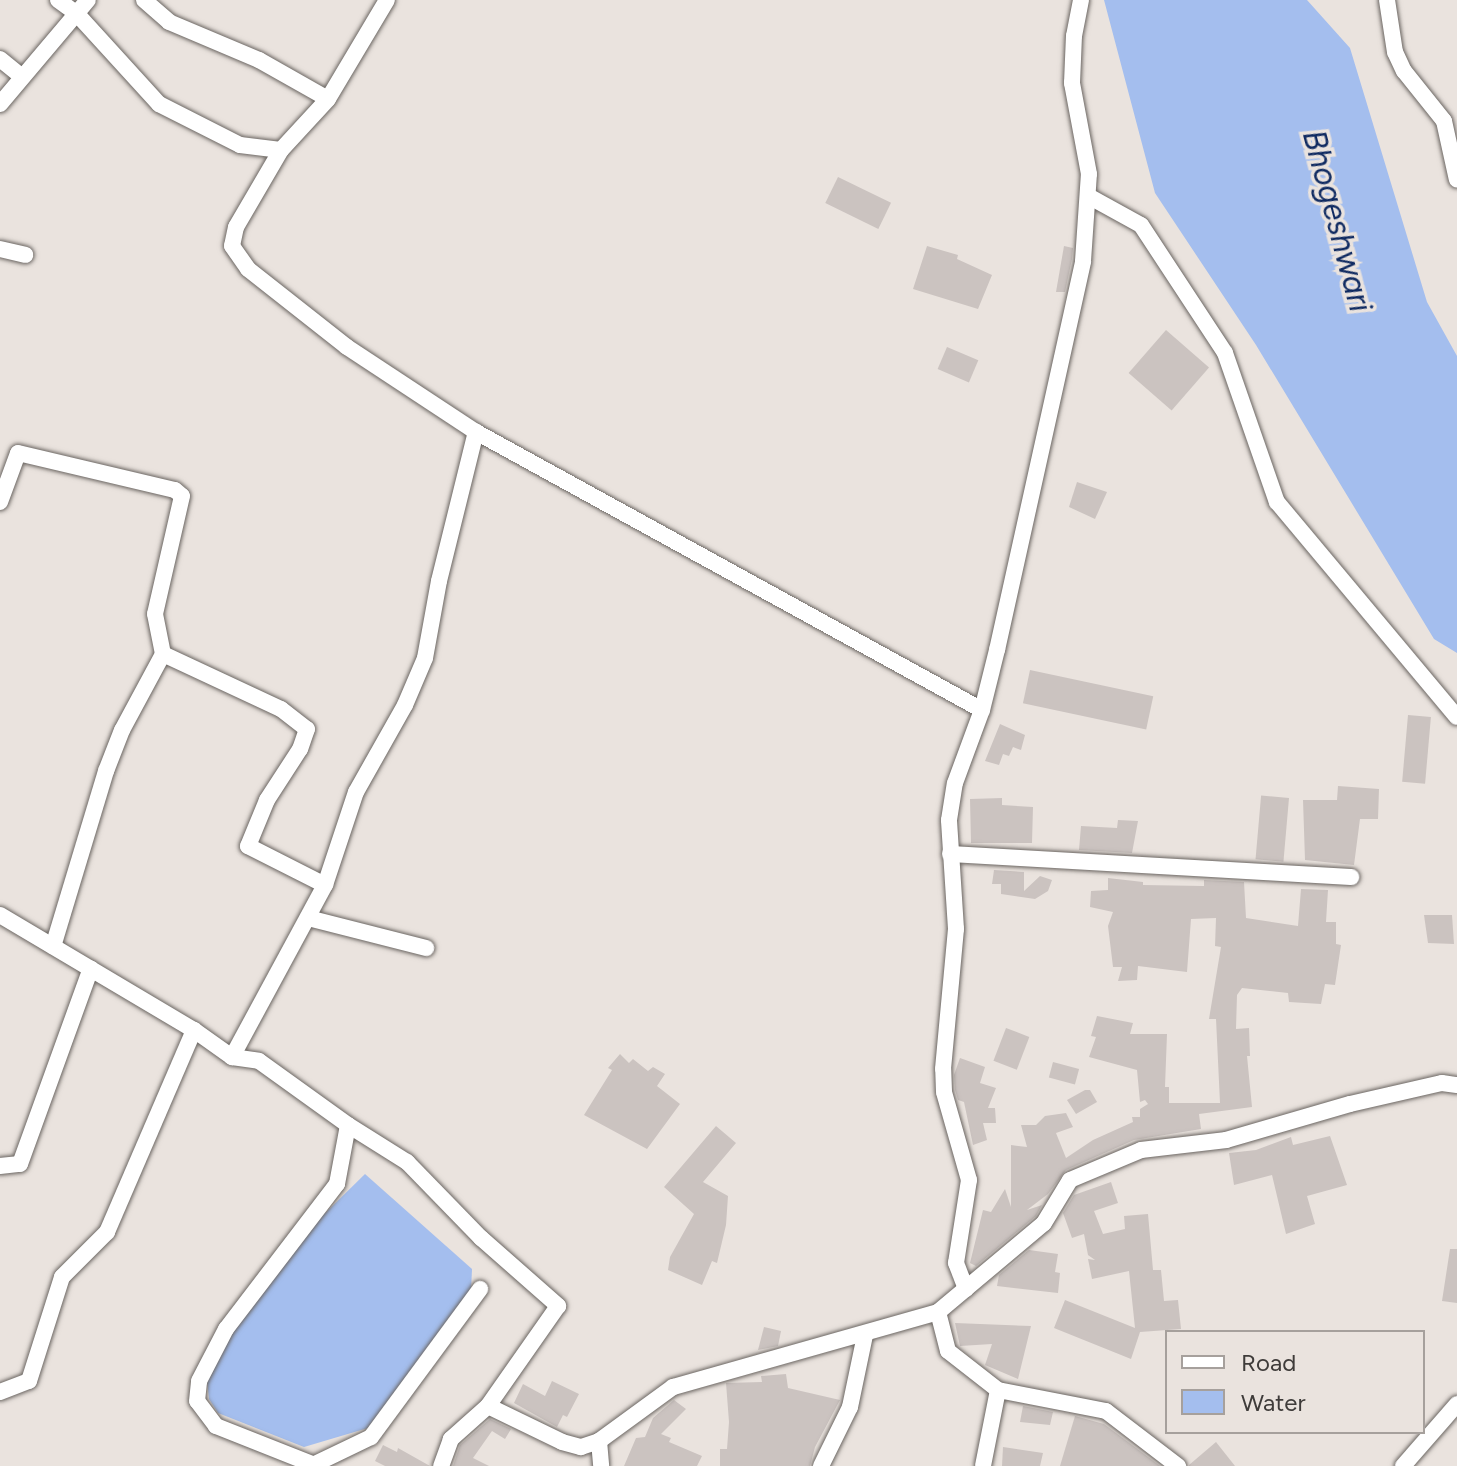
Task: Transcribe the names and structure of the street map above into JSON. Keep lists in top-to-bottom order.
{
  "water": ["Bhogeshwari"],
  "legend": ["Road", "Water"]
}
